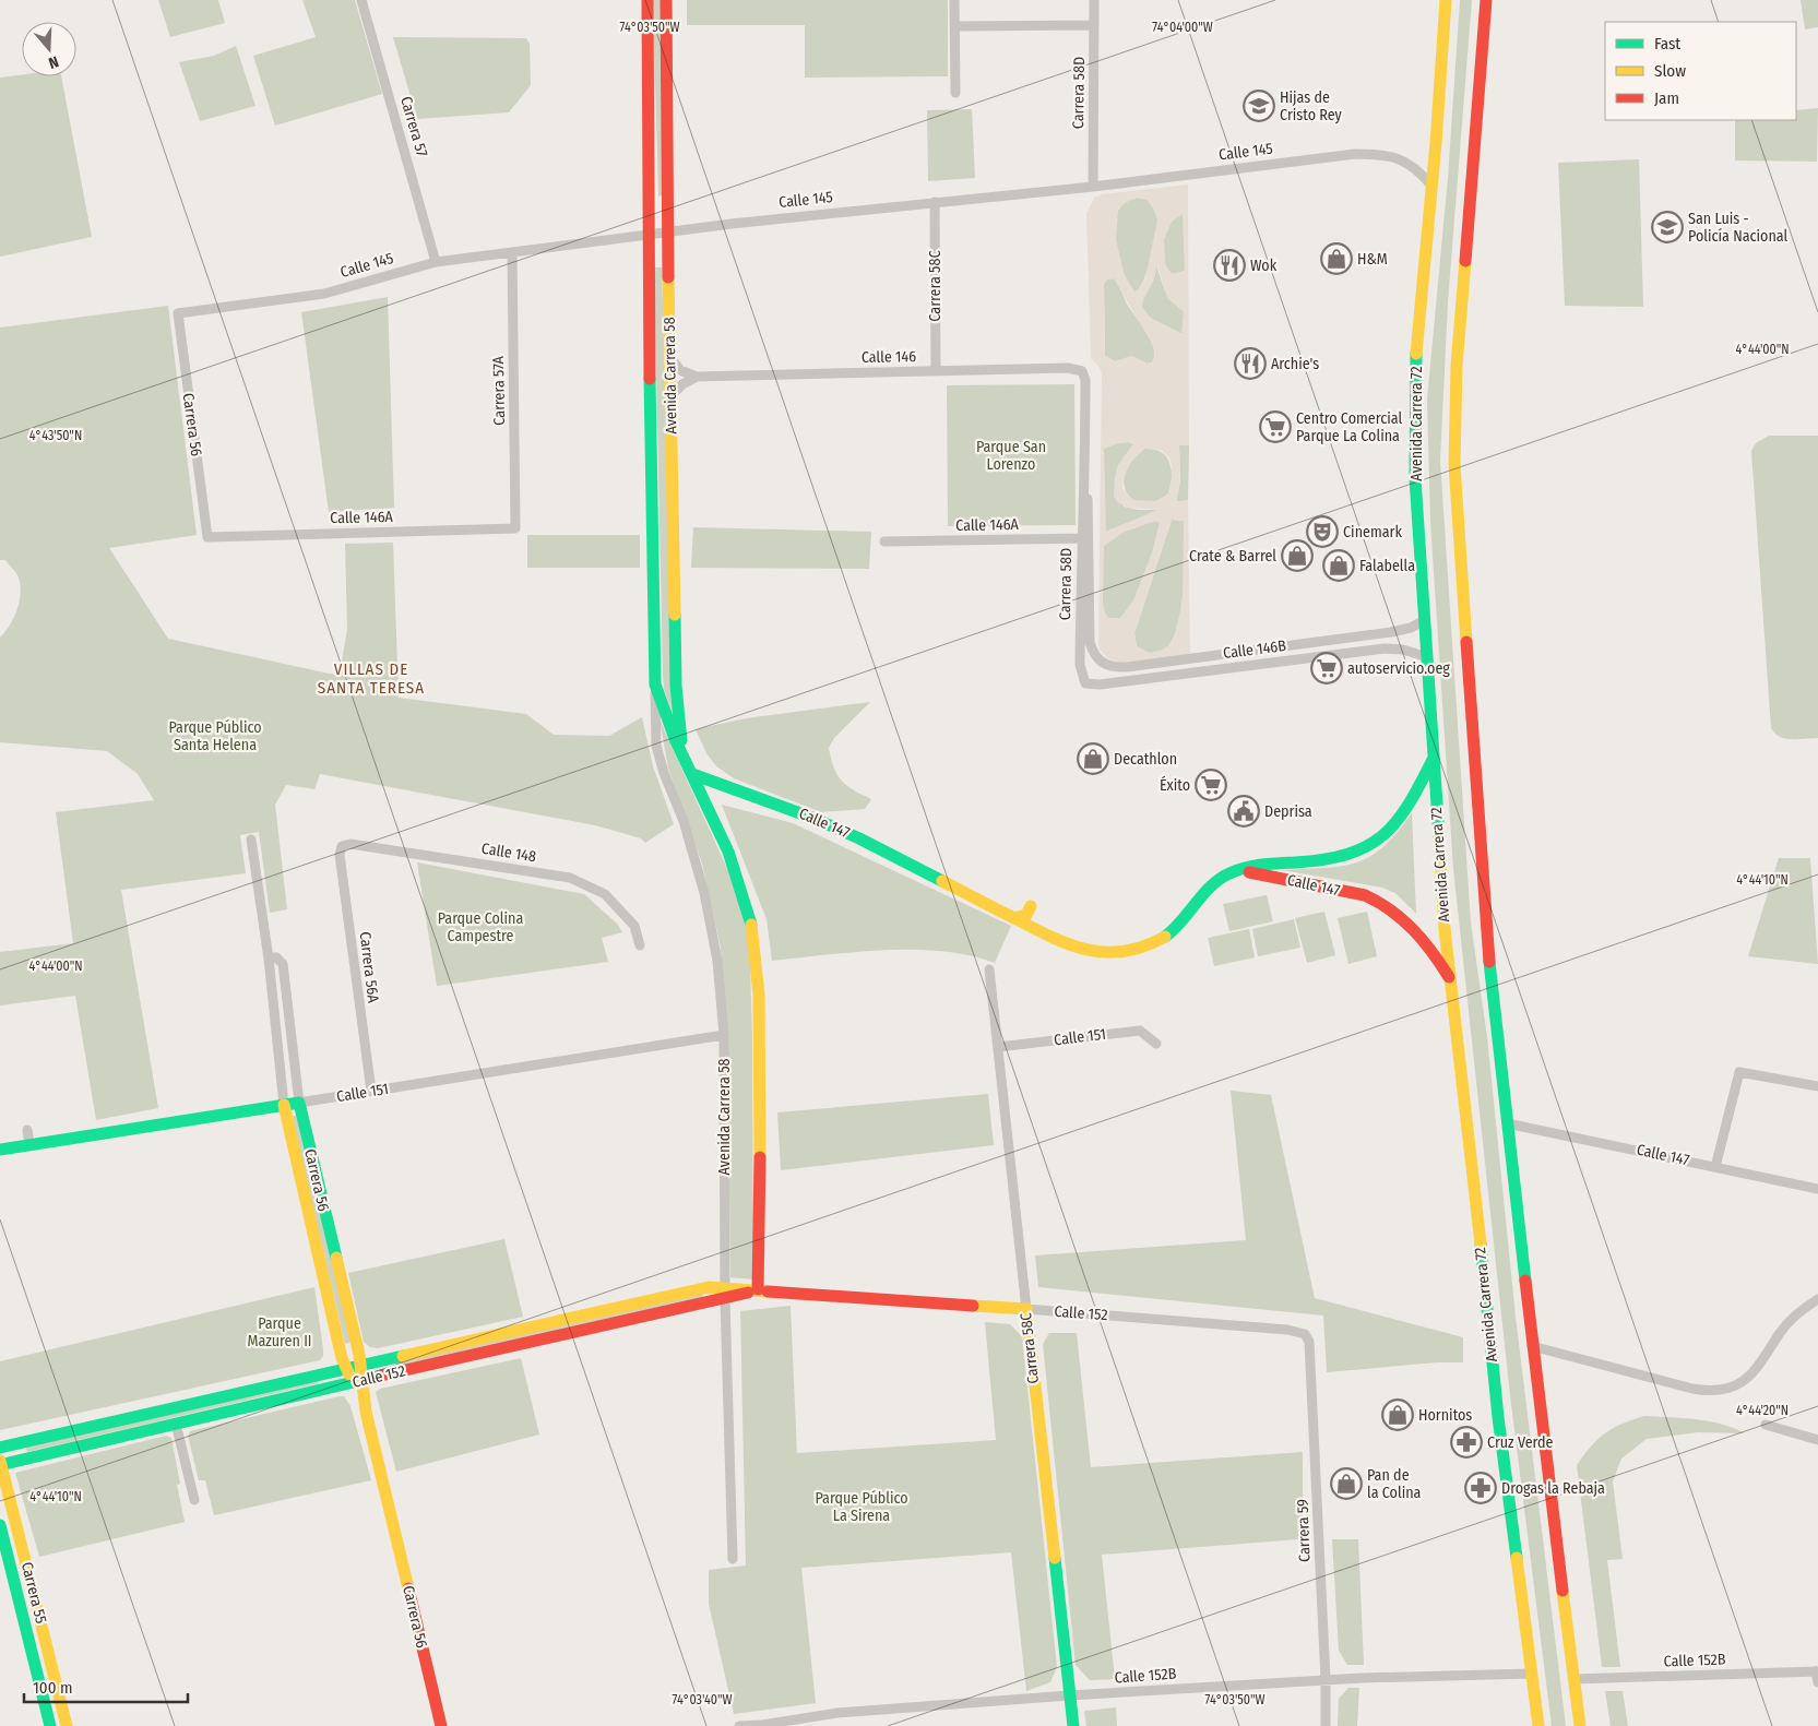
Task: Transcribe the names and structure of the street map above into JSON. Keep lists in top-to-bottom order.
{
  "streets": {
    "main road": [
      "Carrera 58C",
      "Avenida Carrera 58",
      "Avenida Carrera 72",
      "Carrera 56",
      "Calle 147",
      "Calle 151",
      "Calle 152",
      "Carrera 55"
    ],
    "street": [
      "Carrera 58D",
      "Carrera 57",
      "Calle 145",
      "Calle 146",
      "Carrera 57A",
      "Calle 146A",
      "Calle 146B",
      "Calle 148",
      "Carrera 56A",
      "Carrera 59",
      "Calle 152B"
    ]
  },
  "crossings": [
    ["Carrera 58D", "Calle 145"],
    ["Carrera 58D", "Calle 146"],
    ["Carrera 58D", "Calle 146A"],
    ["Carrera 58D", "Calle 146B"],
    ["Carrera 57", "Calle 145"],
    ["Calle 145", "Carrera 58C"],
    ["Calle 145", "Avenida Carrera 58"],
    ["Calle 145", "Carrera 57A"],
    ["Calle 145", "Avenida Carrera 72"],
    ["Calle 145", "Carrera 56"],
    ["Carrera 58C", "Calle 146"],
    ["Carrera 58C", "Calle 151"],
    ["Carrera 58C", "Calle 152"],
    ["Carrera 58C", "Calle 152B"],
    ["Avenida Carrera 58", "Calle 147"],
    ["Avenida Carrera 58", "Calle 151"],
    ["Avenida Carrera 58", "Calle 152"],
    ["Carrera 57A", "Calle 146A"],
    ["Avenida Carrera 72", "Calle 146B"],
    ["Avenida Carrera 72", "Calle 147"],
    ["Avenida Carrera 72", "Calle 152B"],
    ["Carrera 56", "Calle 146A"],
    ["Carrera 56", "Calle 151"],
    ["Carrera 56", "Calle 152"],
    ["Calle 148", "Carrera 56A"],
    ["Carrera 56A", "Calle 151"],
    ["Calle 152", "Carrera 59"],
    ["Calle 152", "Carrera 55"],
    ["Carrera 59", "Calle 152B"]
  ],
  "districts": ["VILLAS DE SANTA TERESA"],
  "parks": [
    "Parque San Lorenzo",
    "Parque Público Santa Helena",
    "Parque Colina Campestre",
    "Parque Mazuren II",
    "Parque Público La Sirena"
  ],
  "places": {
    "school or university": ["Hijas de Cristo Rey", "San Luis - Policía Nacional"],
    "shop": [
      "H&M",
      "Crate & Barrel",
      "Falabella",
      "Decathlon",
      "Hornitos",
      "Pan de la Colina"
    ],
    "restaurant": ["Wok", "Archie's"],
    "supermarket": ["Centro Comercial Parque La Colina", "autoservicio.oeg", "Éxito"],
    "theatre": ["Cinemark"],
    "public building": ["Deprisa"],
    "pharmacy": ["Cruz Verde", "Drogas la Rebaja"]
  },
  "legend": ["Fast", "Slow", "Jam"],
  "scale_bar": "100 m",
  "north": "bottom",
  "coordinates": [
    "74°03'50\"W",
    "74°04'00\"W",
    "4°44'00\"N",
    "4°43'50\"N",
    "4°44'10\"N",
    "4°44'20\"N",
    "74°03'40\"W"
  ]
}
